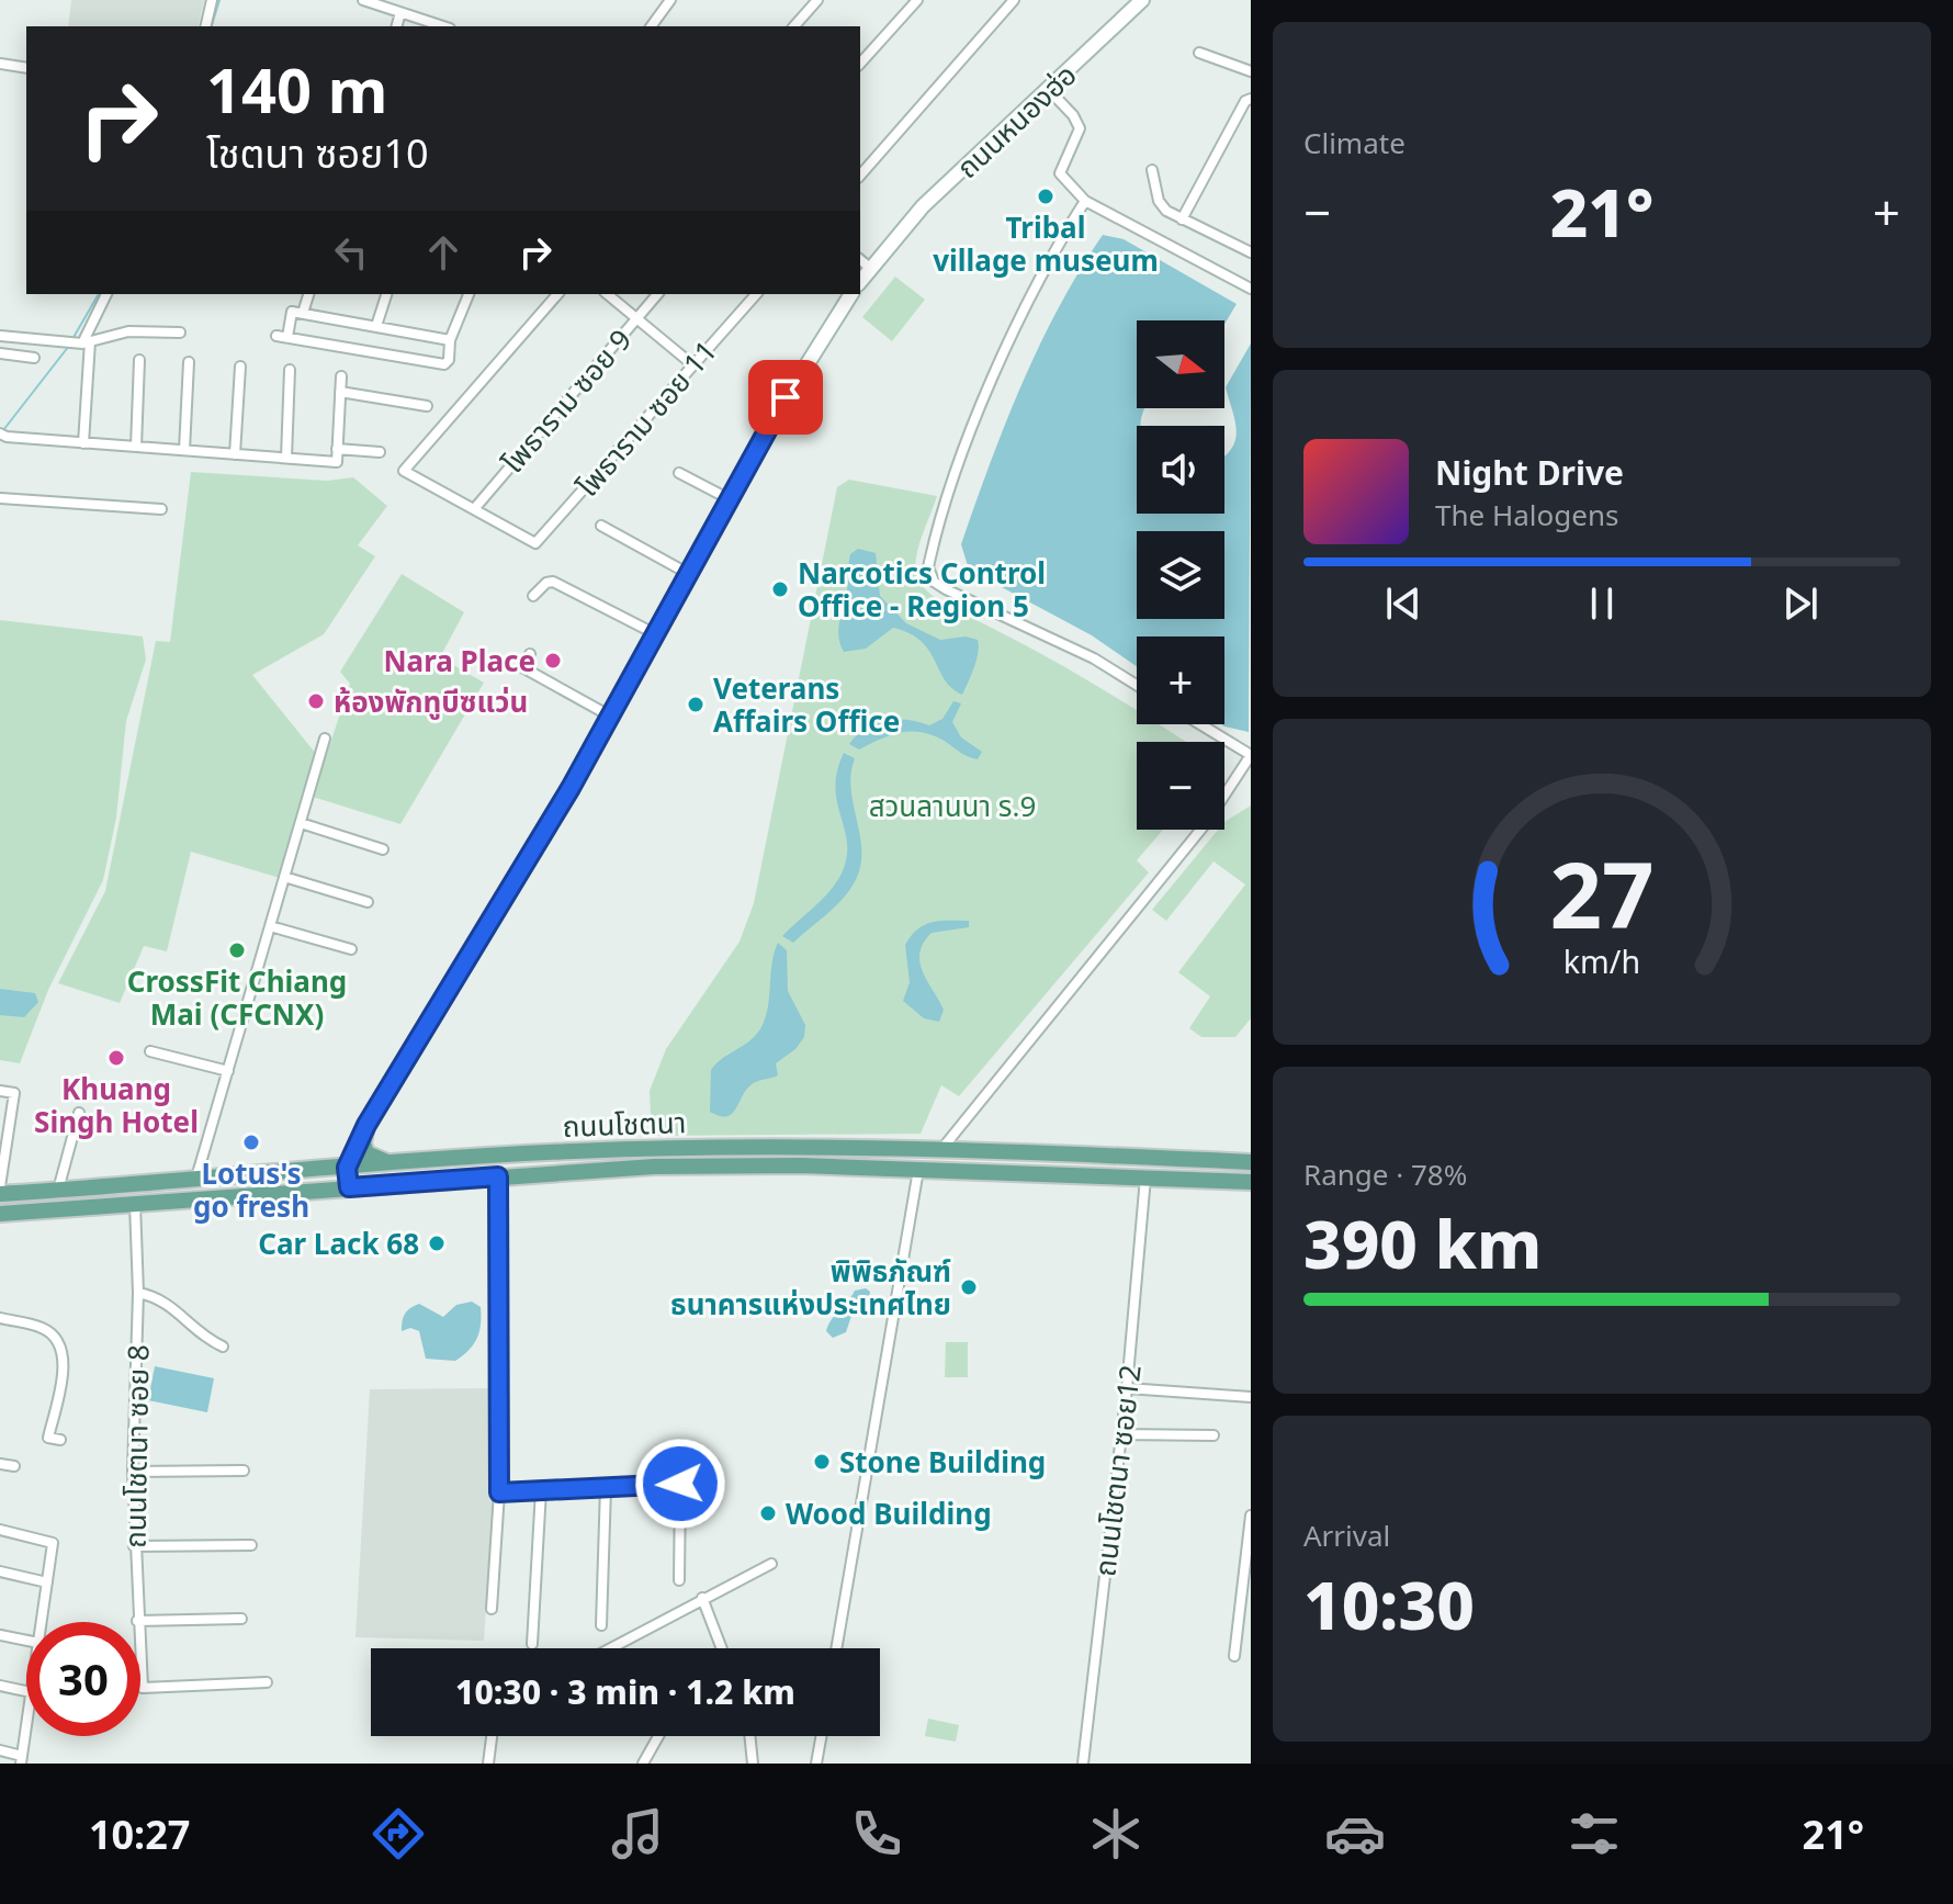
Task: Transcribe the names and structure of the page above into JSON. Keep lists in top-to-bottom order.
{
  "streets": {
    "main road": ["ถนนหนองฮ่อ", "ถนนโชตนา"],
    "street": [
      "โพธาราม ซอย 9",
      "โพธาราม ซอย 11",
      "ถนนโชตนา ซอย 8",
      "ถนนโชตนา ซอย12"
    ]
  },
  "crossings": [
    ["โพธาราม ซอย 9", "โพธาราม ซอย 11"],
    ["ถนนโชตนา", "ถนนโชตนา ซอย 8"],
    ["ถนนโชตนา", "ถนนโชตนา ซอย12"]
  ],
  "parks": ["สวนลานนา ร.9"],
  "places": [
    "Tribal village museum",
    "Narcotics Control Office - Region 5",
    "Nara Place",
    "ห้องพักทูบีซแว่น",
    "Veterans Affairs Office",
    "CrossFit Chiang Mai (CFCNX)",
    "Khuang Singh Hotel",
    "Lotus's go fresh",
    "Car Lack 68",
    "พิพิธภัณฑ์ ธนาคารแห่งประเทศไทย",
    "Stone Building",
    "Wood Building"
  ],
  "north": "right",
  "page": {
    "tile": [
      "Climate",
      ["Range · 78%", "390 km"],
      ["Arrival", "10:30"]
    ],
    "turn": ["140 m", "โชตนา ซอย10"],
    "heat": ["−", "21°", "+"],
    "map_buttons": ["+", "−"],
    "song": ["Night Drive", "The Halogens"],
    "limit": "30",
    "trip": "10:30 · 3 min · 1.2 km",
    "tabs": ["10:27", "21°"],
    "gauge": ["27", "km/h"]
  }
}
